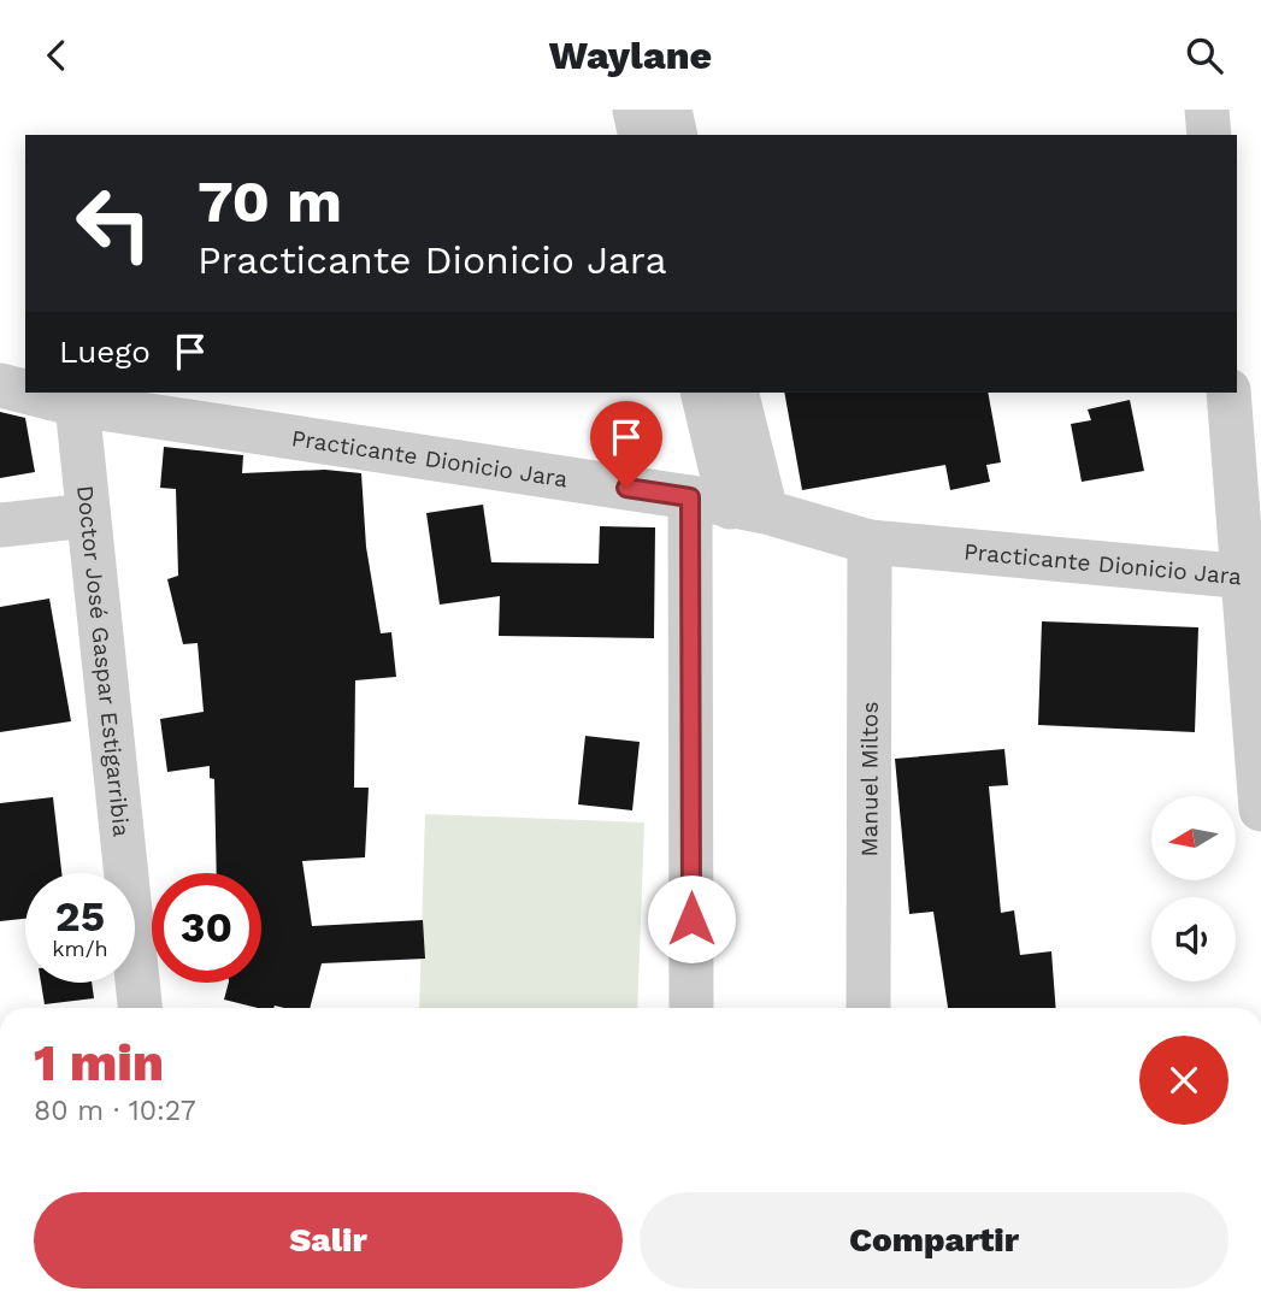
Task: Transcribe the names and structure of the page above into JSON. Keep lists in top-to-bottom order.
{
  "streets": {
    "street": ["Practicante Dionicio Jara", "Doctor José Gaspar Estigarribia", "Manuel Miltos"]
  },
  "crossings": [
    ["Practicante Dionicio Jara", "Doctor José Gaspar Estigarribia"],
    ["Practicante Dionicio Jara", "Manuel Miltos"]
  ],
  "north": "left",
  "page": {
    "header": "Waylane",
    "turn": ["70 m", "Practicante Dionicio Jara"],
    "then": "Luego",
    "speed": "25 km/h",
    "limit": "30",
    "heading": ["1 min", "80 m · 10:27"],
    "buttons": ["Salir", "Compartir"]
  }
}
